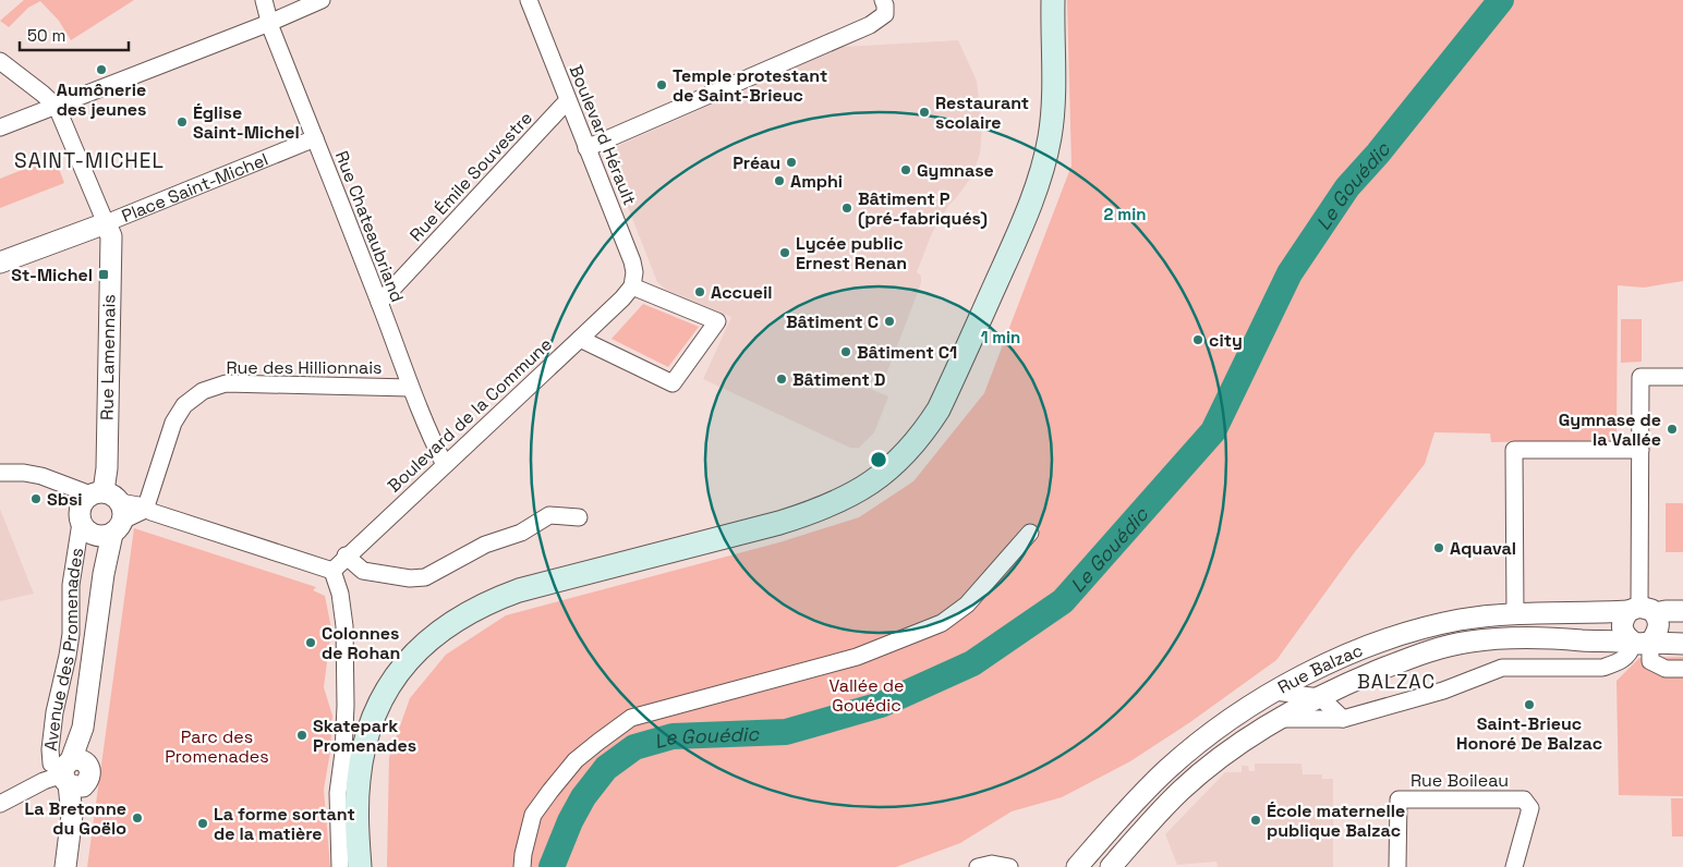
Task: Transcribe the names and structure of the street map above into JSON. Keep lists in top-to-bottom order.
{
  "streets": {
    "street": [
      "Boulevard Hérault",
      "Rue Émile Souvestre",
      "Place Saint-Michel",
      "Rue Chateaubriand",
      "Rue Lamennais",
      "Rue des Hillionnais",
      "Boulevard de la Commune",
      "Avenue des Promenades",
      "Rue Balzac",
      "Rue Boileau"
    ]
  },
  "crossings": [
    ["Boulevard Hérault", "Rue Émile Souvestre"],
    ["Boulevard Hérault", "Boulevard de la Commune"],
    ["Rue Émile Souvestre", "Rue Chateaubriand"],
    ["Place Saint-Michel", "Rue Chateaubriand"],
    ["Place Saint-Michel", "Rue Lamennais"],
    ["Rue Chateaubriand", "Rue des Hillionnais"],
    ["Rue Chateaubriand", "Boulevard de la Commune"],
    ["Rue Lamennais", "Avenue des Promenades"]
  ],
  "districts": ["SAINT-MICHEL", "BALZAC"],
  "water": ["Le Gouédic"],
  "parks": ["Vallée de Gouédic", "Parc des Promenades"],
  "places": {
    "other": [
      "Aumônerie des jeunes",
      "Temple protestant de Saint-Brieuc",
      "Restaurant scolaire",
      "Église Saint-Michel",
      "Préau",
      "Gymnase",
      "Amphi",
      "Bâtiment P (pré-fabriqués)",
      "Lycée public Ernest Renan",
      "Accueil",
      "Bâtiment C",
      "city",
      "Bâtiment C1",
      "Bâtiment D",
      "Gymnase de la Vallée",
      "Sbsi",
      "Aquaval",
      "Colonnes de Rohan",
      "Saint-Brieuc Honoré De Balzac",
      "Skatepark Promenades",
      "La Bretonne du Goëlo",
      "École maternelle publique Balzac",
      "La forme sortant de la matière"
    ],
    "transit": ["St-Michel"]
  },
  "scale_bar": "50 m",
  "rings": ["2 min", "1 min"]
}
